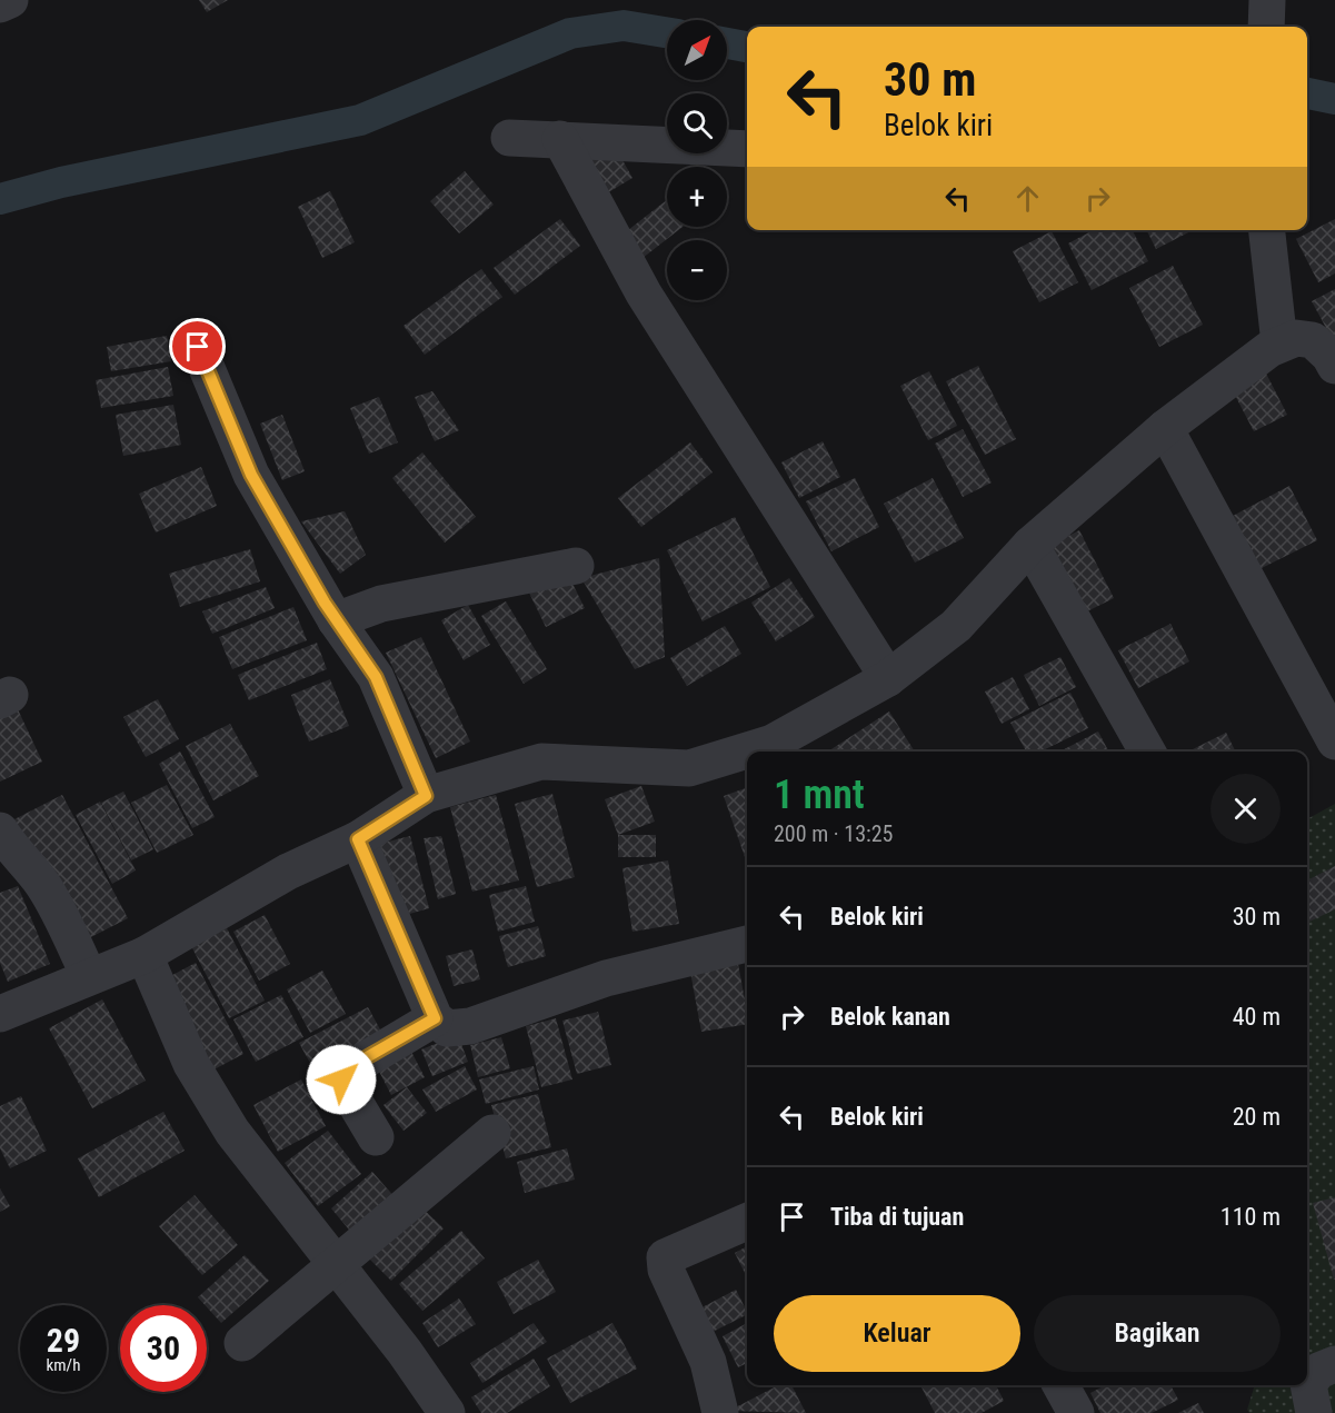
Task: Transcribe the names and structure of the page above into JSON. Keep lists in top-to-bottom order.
{
  "north": "top right",
  "page": {
    "map_buttons": ["+", "−"],
    "turn": ["30 m", "Belok kiri"],
    "heading": ["1 mnt", "200 m · 13:25"],
    "list": [
      {
        "name": "Belok kiri",
        "value": "30 m"
      },
      {
        "name": "Belok kanan",
        "value": "40 m"
      },
      {
        "name": "Belok kiri",
        "value": "20 m"
      },
      {
        "name": "Tiba di tujuan",
        "value": "110 m"
      }
    ],
    "buttons": ["Keluar", "Bagikan"],
    "speed": "29 km/h",
    "limit": "30"
  }
}
